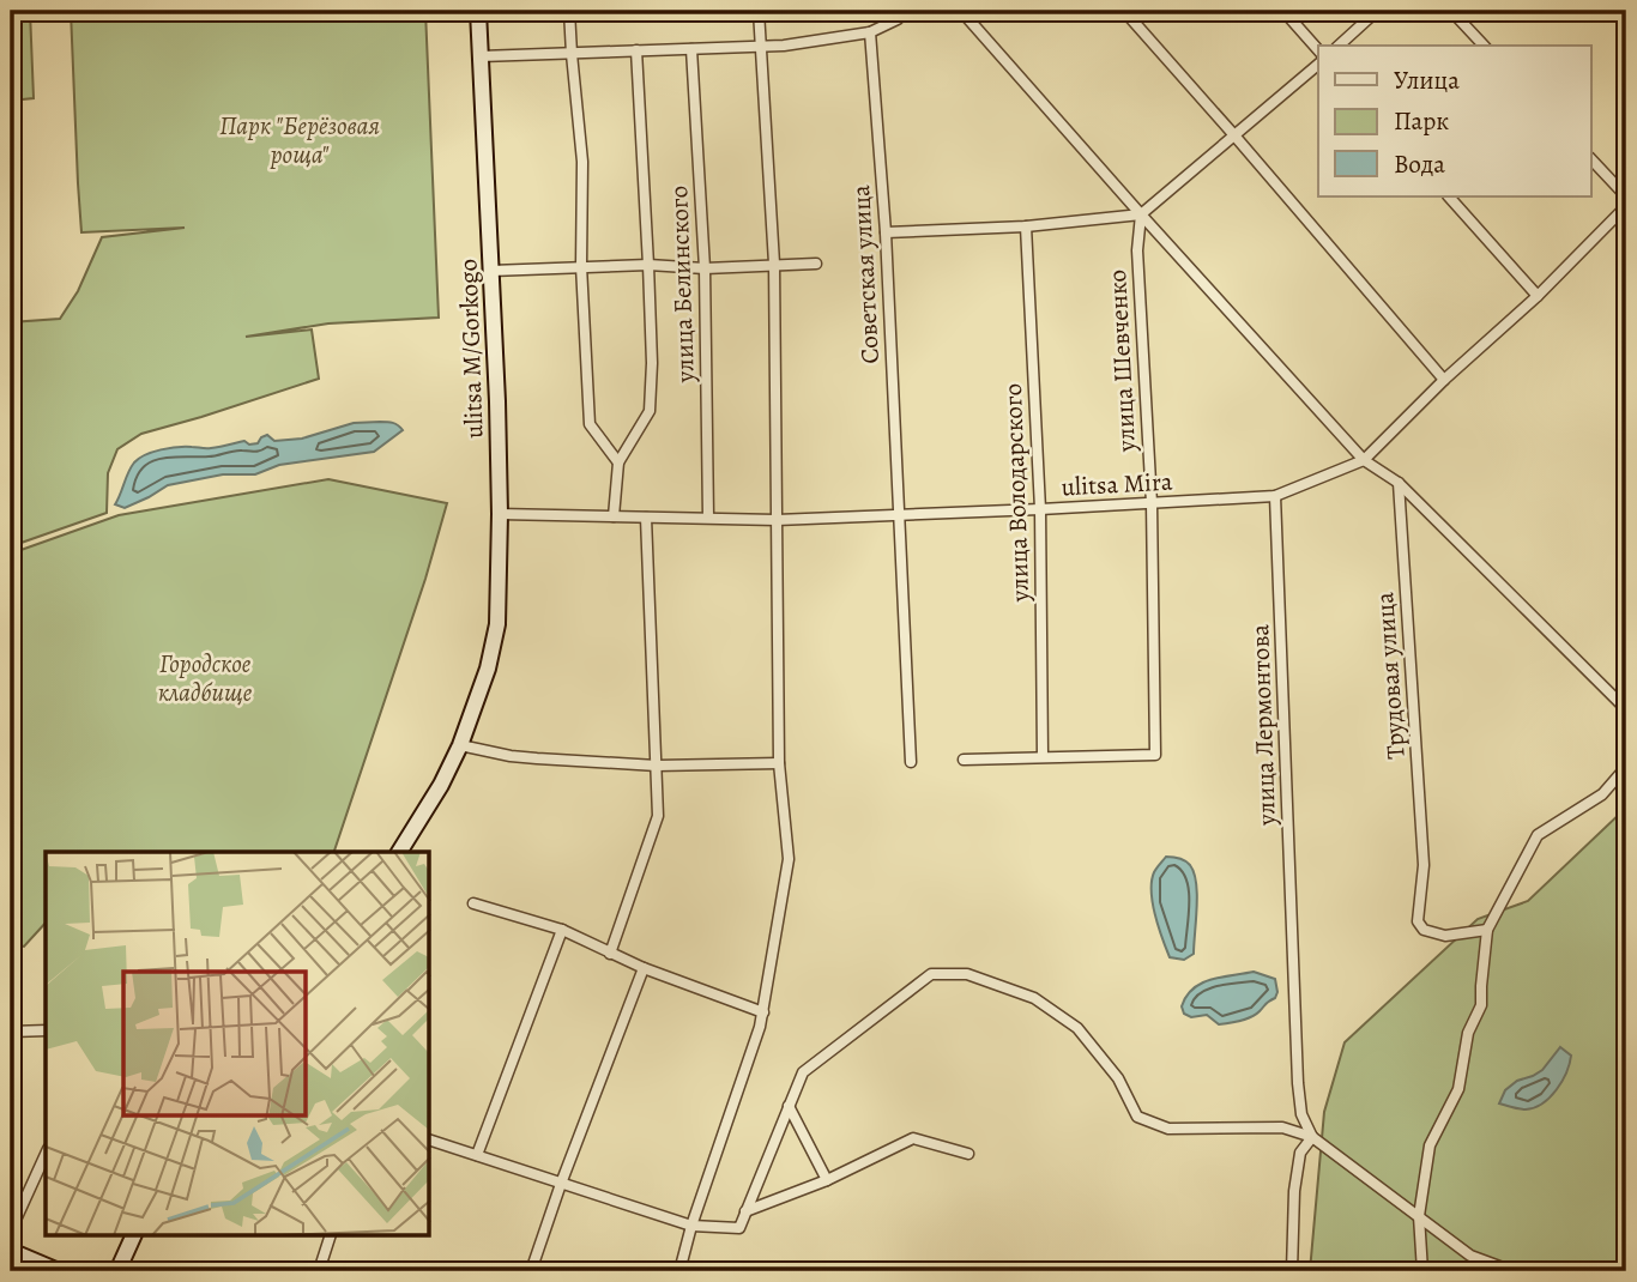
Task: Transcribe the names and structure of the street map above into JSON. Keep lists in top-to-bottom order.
{
  "streets": {
    "main road": ["ulitsa M/Gorkogo"],
    "street": [
      "Советская улица",
      "улица Белинского",
      "улица Шевченко",
      "ulitsa Mira",
      "улица Володарского",
      "Трудовая улица",
      "улица Лермонтова"
    ]
  },
  "crossings": [
    ["Советская улица", "ulitsa Mira"],
    ["улица Белинского", "ulitsa Mira"],
    ["ulitsa M/Gorkogo", "ulitsa Mira"],
    ["улица Шевченко", "ulitsa Mira"],
    ["улица Шевченко", "улица Володарского"],
    ["ulitsa Mira", "улица Володарского"],
    ["ulitsa Mira", "улица Лермонтова"]
  ],
  "parks": ["Парк \"Берёзовая роща\"", "Городское кладбище"],
  "legend": ["Улица", "Парк", "Вода"]
}
